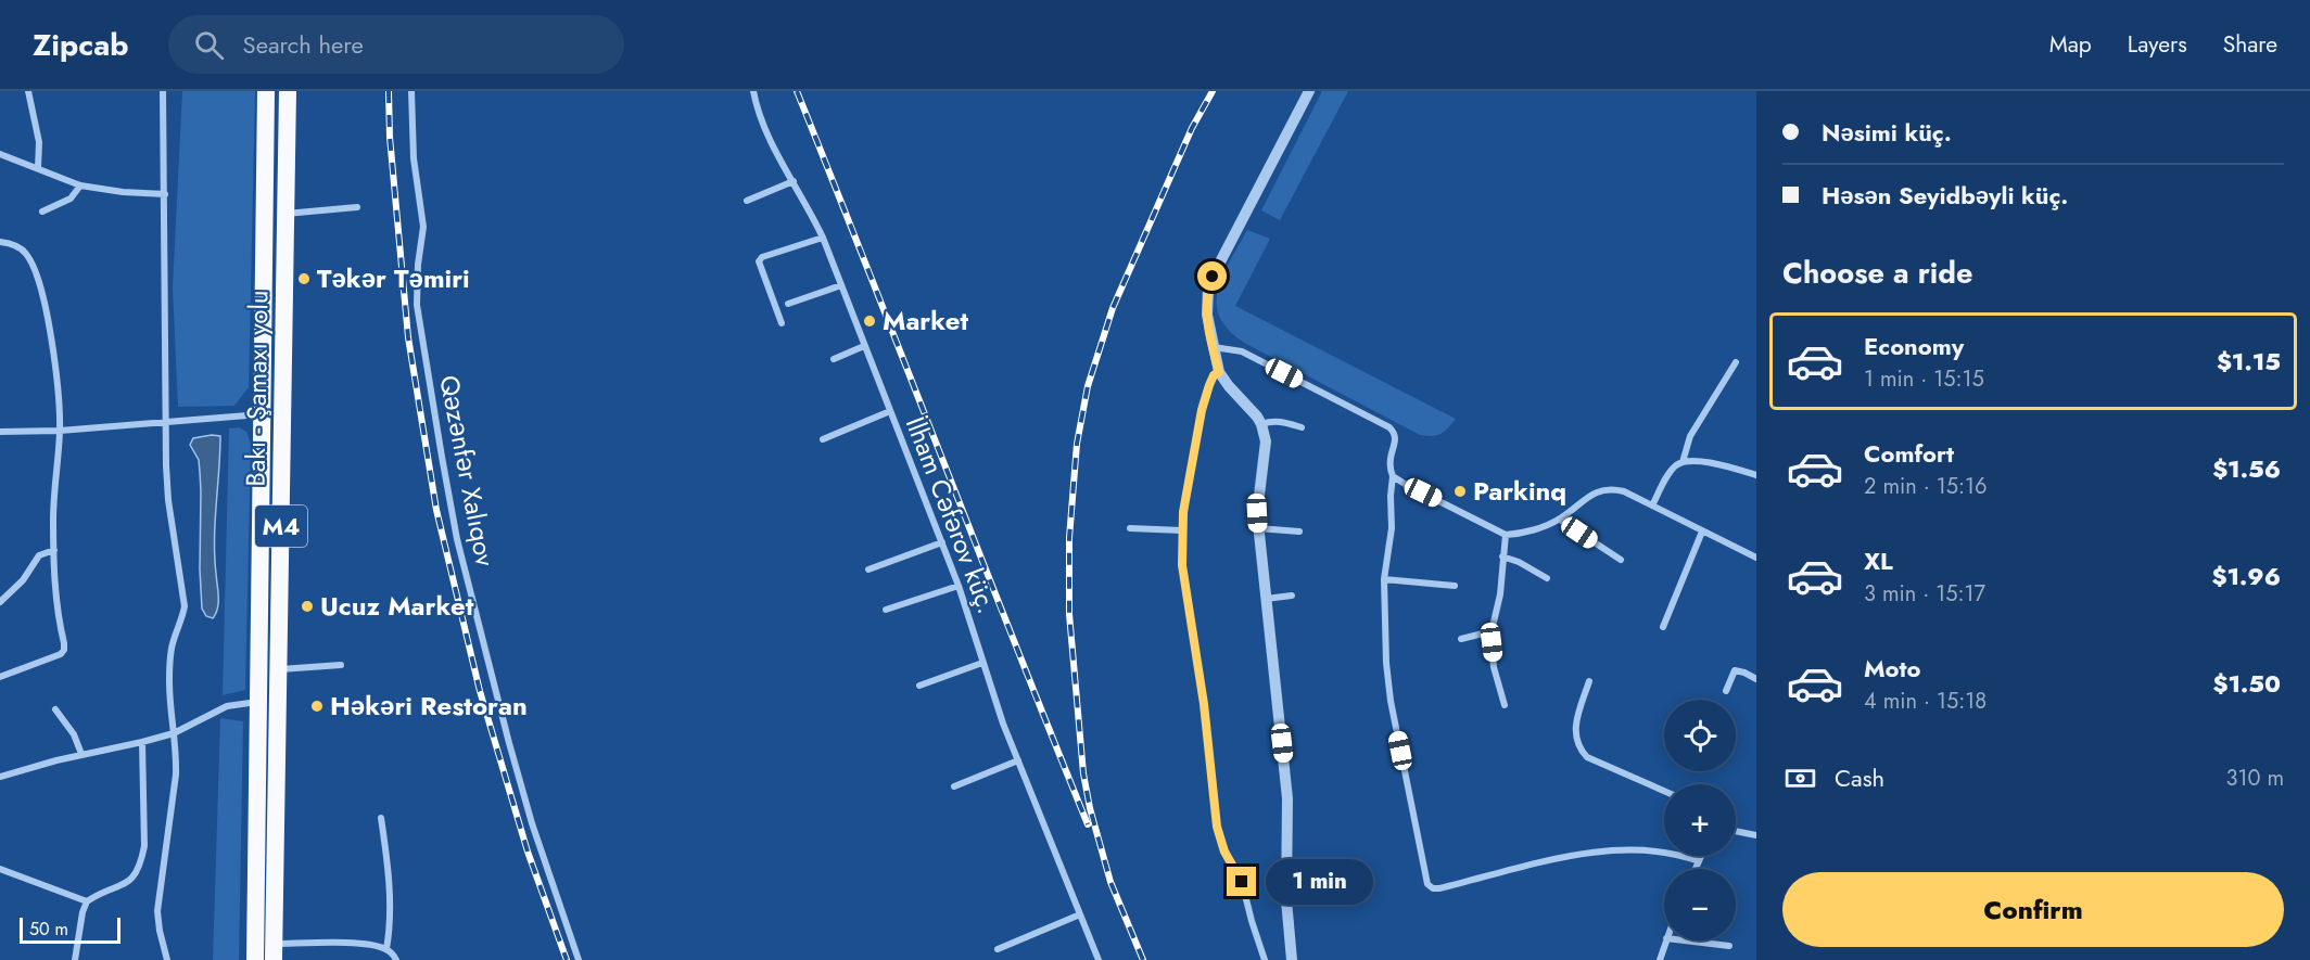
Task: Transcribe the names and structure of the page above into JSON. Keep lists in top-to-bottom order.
{
  "streets": {
    "highway": ["Bakı - Şamaxı yolu", "M4"],
    "street": ["Qəzənfər Xalıqov", "İlham Cəfərov küç."]
  },
  "places": [
    "Təkər Təmiri",
    "Market",
    "Parkinq",
    "Ucuz Market",
    "Həkəri Restoran"
  ],
  "scale_bar": "50 m",
  "page": {
    "header": "Zipcab",
    "search": "Search here",
    "nav": ["Map", "Layers", "Share"],
    "banner": ["Nəsimi küç.", "Həsən Seyidbəyli küç."],
    "heading": "Choose a ride",
    "list": [
      {
        "name": "Economy",
        "note": "1 min · 15:15",
        "value": "$1.15"
      },
      {
        "name": "Comfort",
        "note": "2 min · 15:16",
        "value": "$1.56"
      },
      {
        "name": "XL",
        "note": "3 min · 15:17",
        "value": "$1.96"
      },
      {
        "name": "Moto",
        "note": "4 min · 15:18",
        "value": "$1.50"
      }
    ],
    "map_buttons": ["+", "−"],
    "pay": ["Cash", "310 m"],
    "bubble": "1 min",
    "buttons": "Confirm",
    "scale": "50 m"
  }
}
